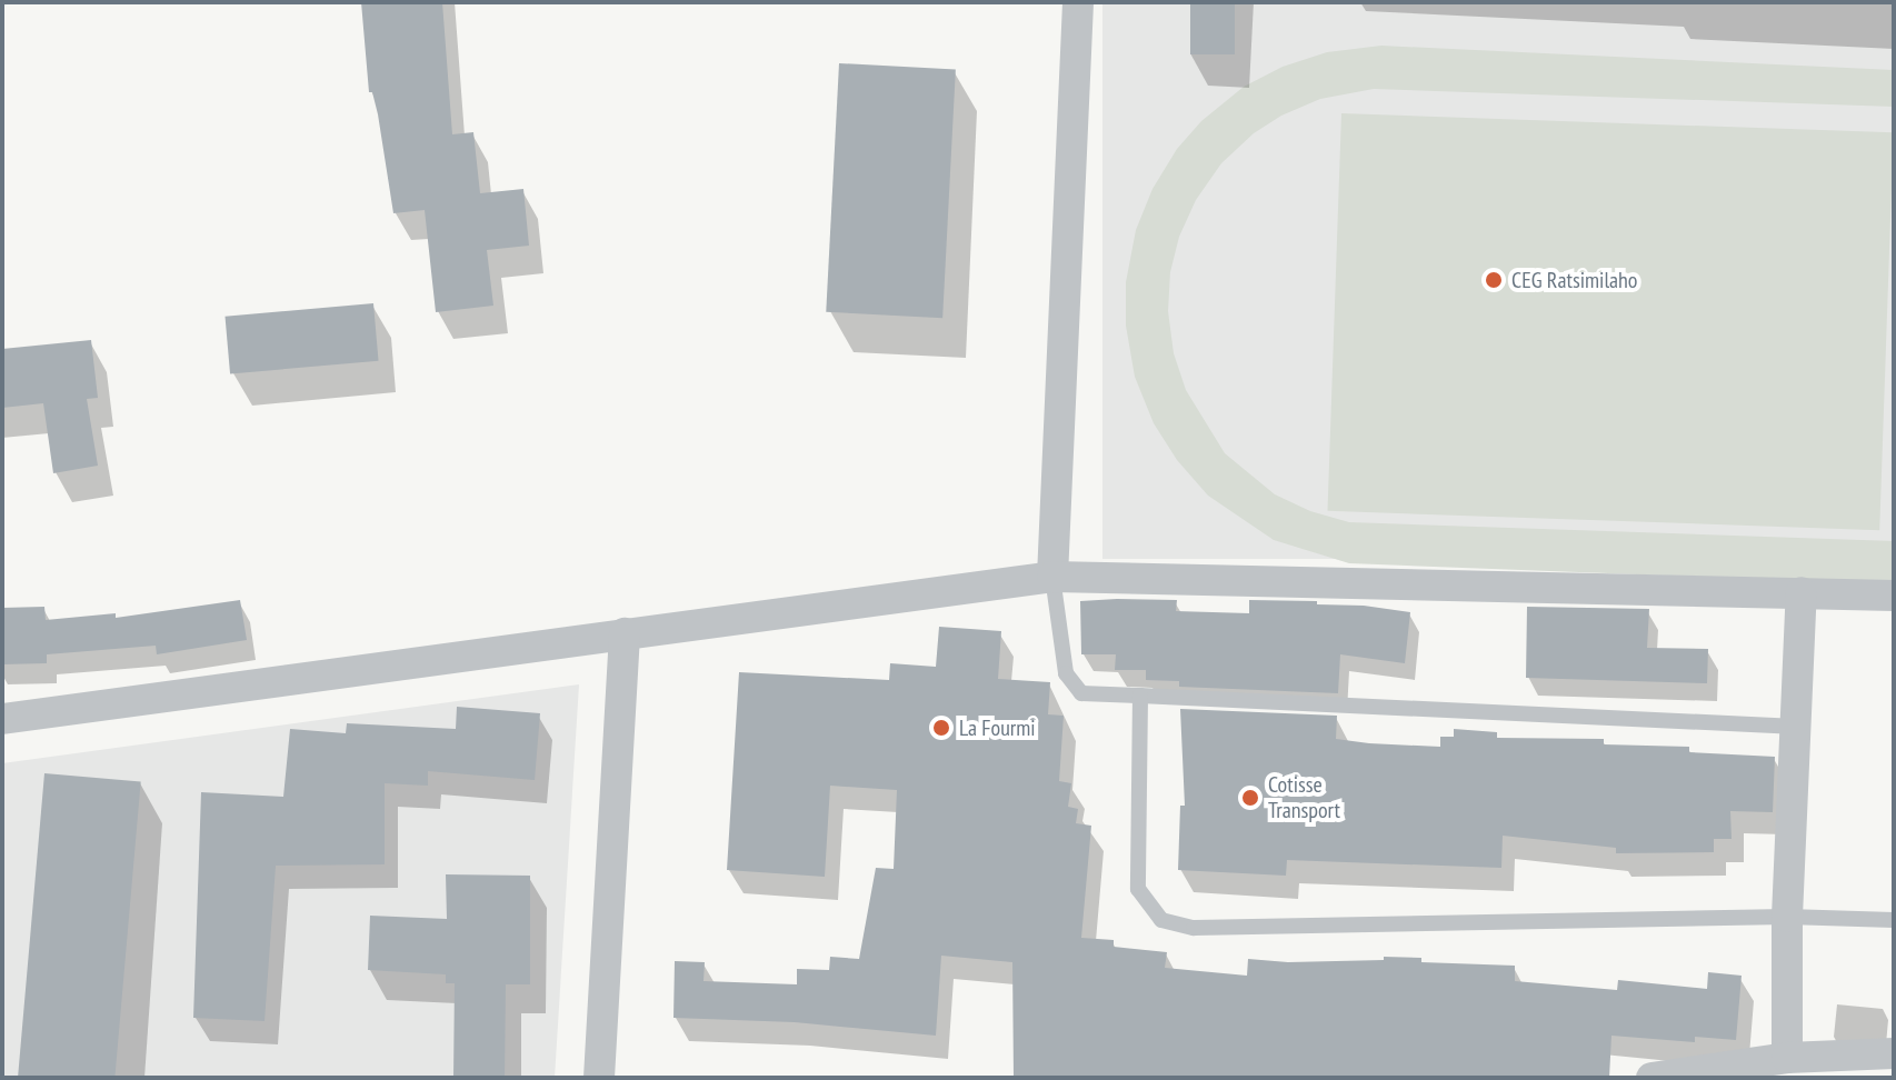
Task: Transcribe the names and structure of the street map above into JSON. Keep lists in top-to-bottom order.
{
  "places": ["CEG Ratsimilaho", "La Fourmi", "Cotisse Transport"]
}
